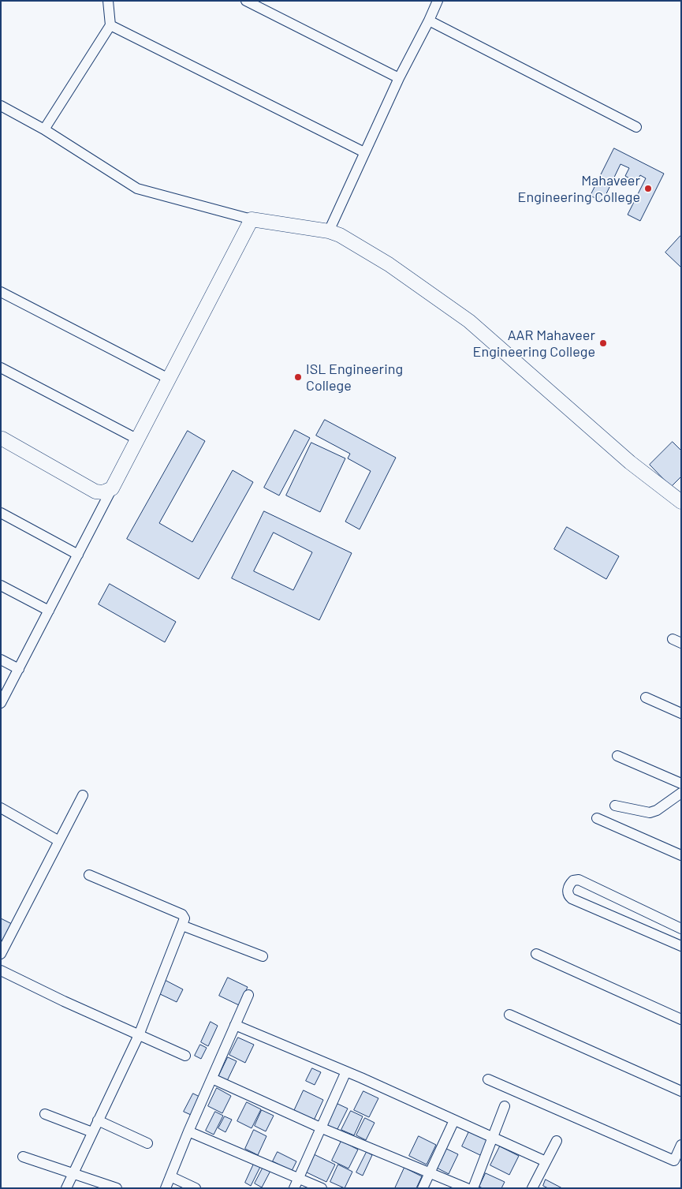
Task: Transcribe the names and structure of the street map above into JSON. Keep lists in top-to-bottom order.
{
  "places": ["Mahaveer Engineering College", "AAR Mahaveer Engineering College", "ISL Engineering College"]
}
